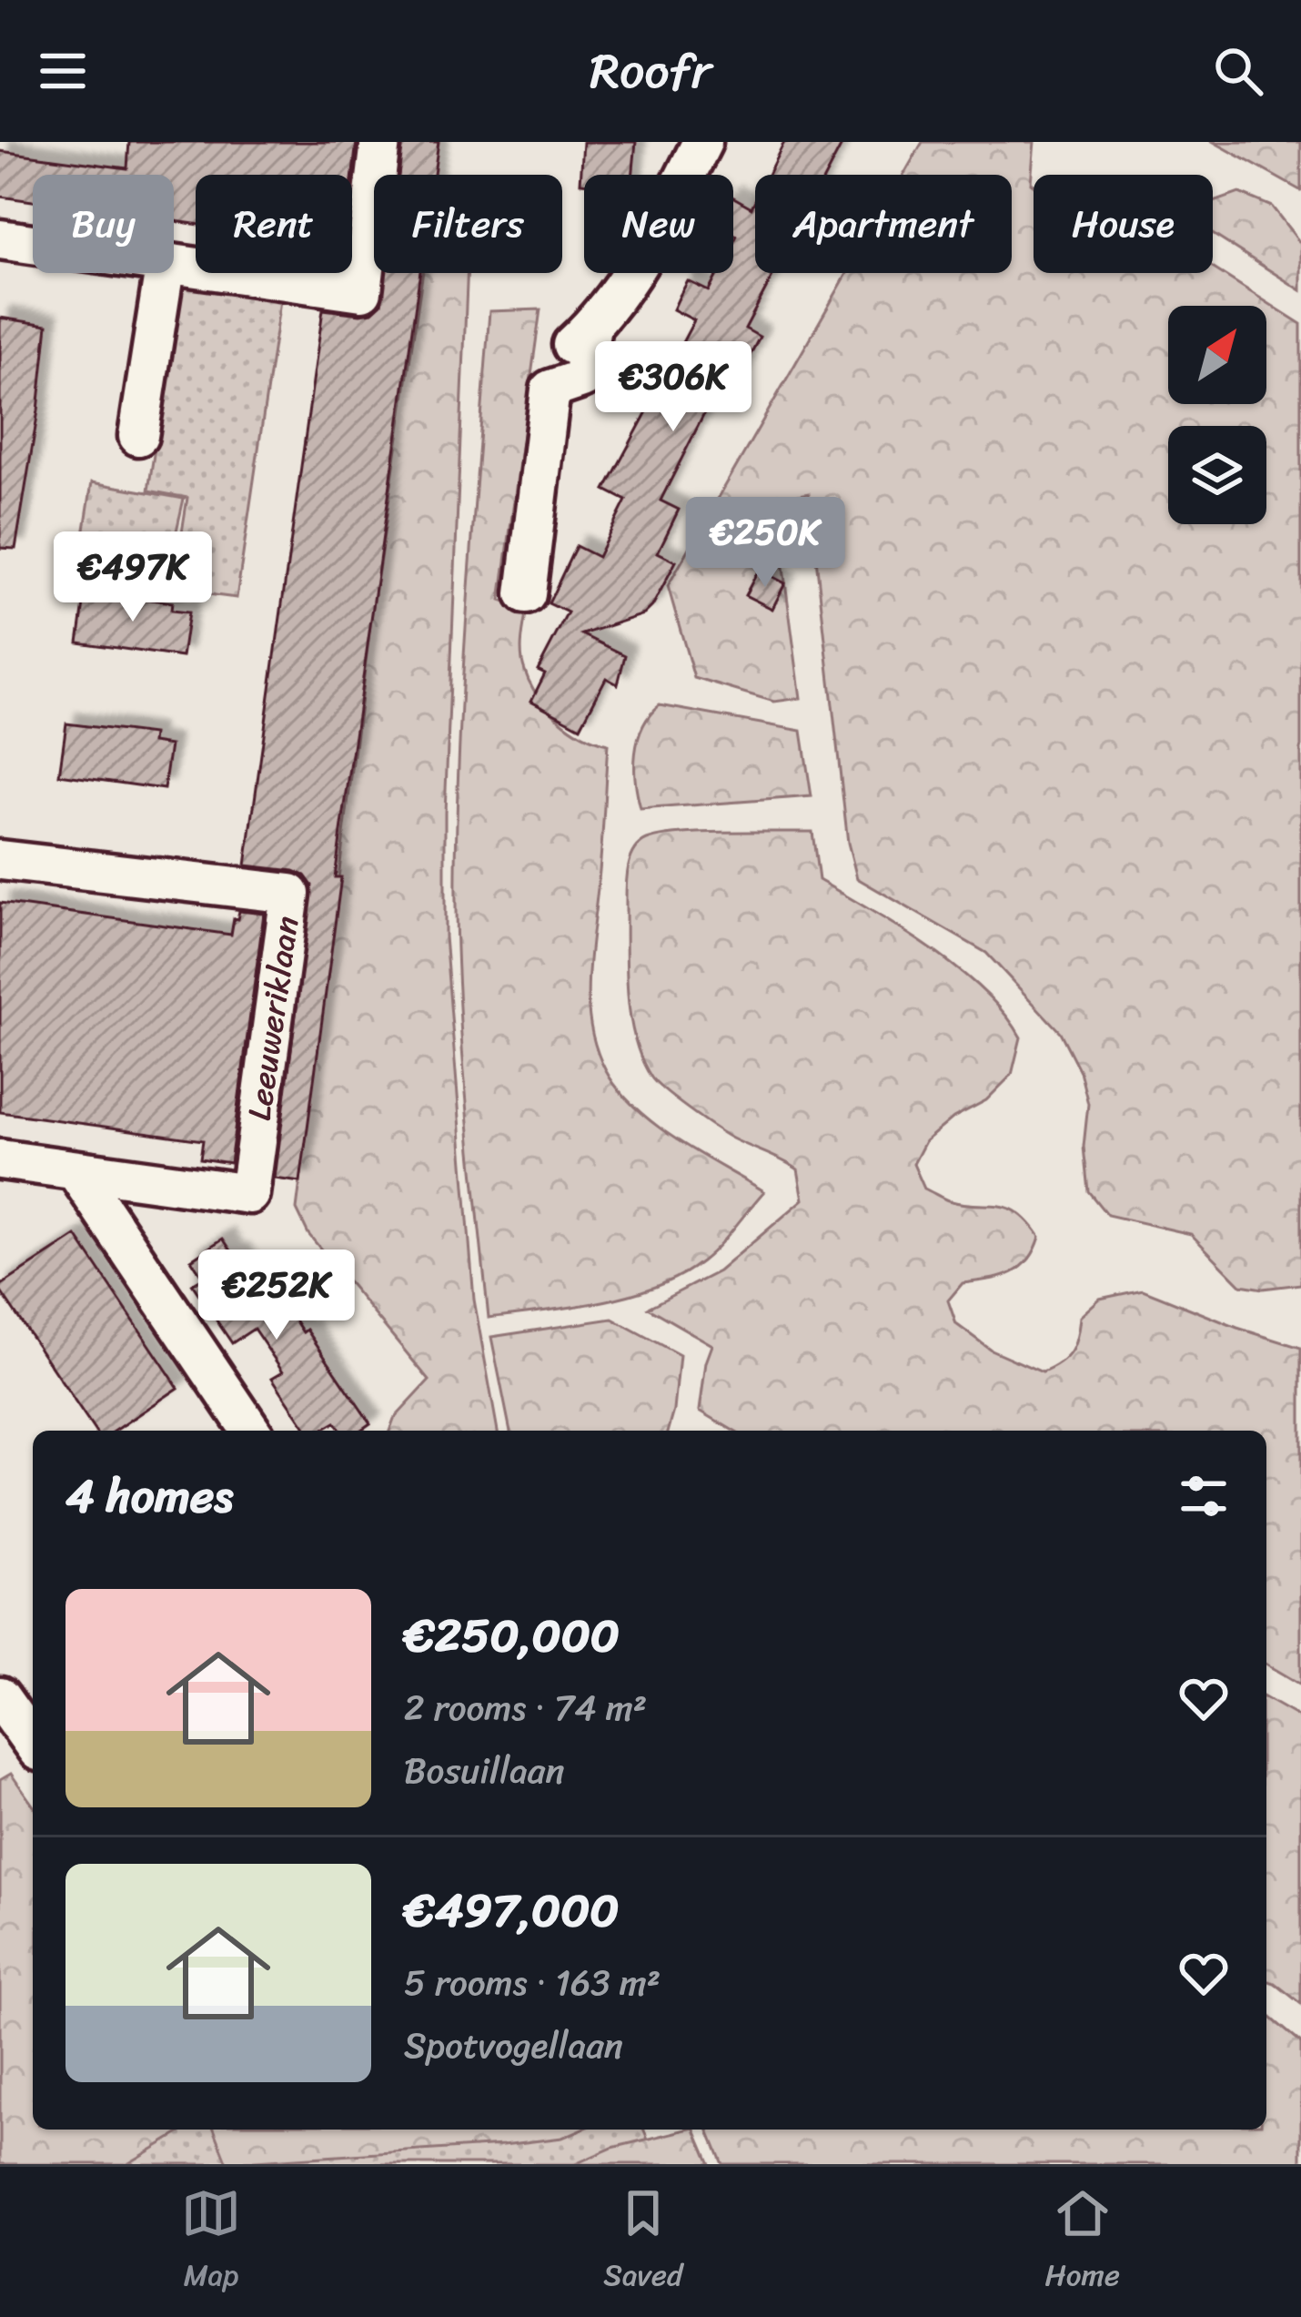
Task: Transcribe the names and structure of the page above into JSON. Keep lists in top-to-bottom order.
{
  "streets": {
    "street": ["Leeuweriklaan"]
  },
  "north": "top right",
  "page": {
    "header": "Roofr",
    "chip": [
      "Buy",
      "Rent",
      "Filters",
      "New",
      "Apartment",
      "House"
    ],
    "price": [
      "€306K",
      "€250K",
      "€497K",
      "€252K"
    ],
    "heading": "4 homes",
    "list": [
      {
        "name": "€250,000",
        "note": "2 rooms · 74 m² · Bosuillaan"
      },
      {
        "name": "€497,000",
        "note": "5 rooms · 163 m² · Spotvogellaan"
      }
    ],
    "tabs": ["Map", "Saved", "Home"]
  }
}
